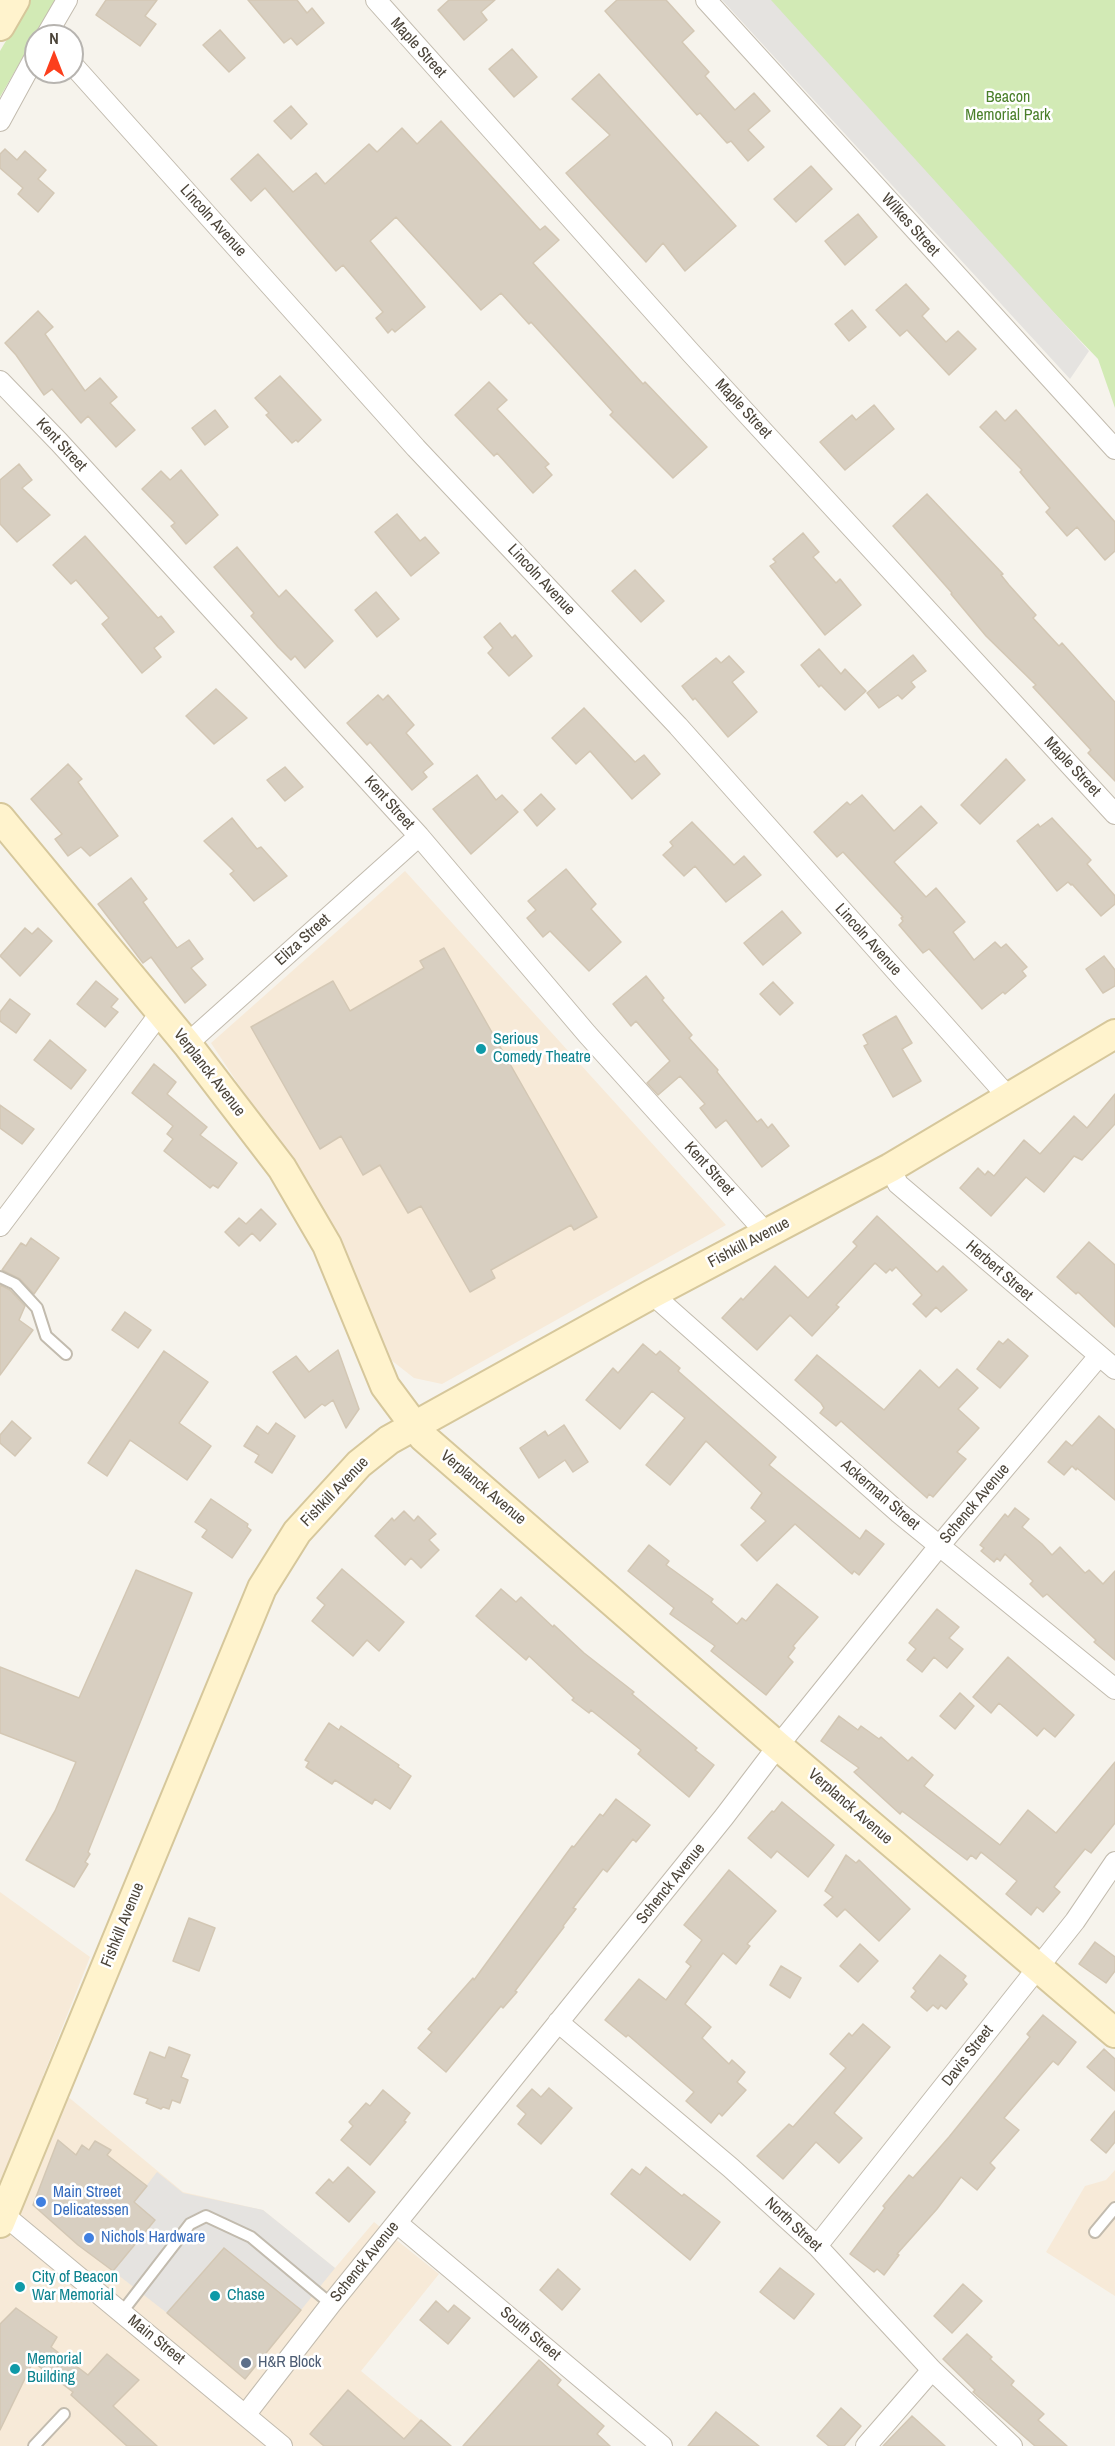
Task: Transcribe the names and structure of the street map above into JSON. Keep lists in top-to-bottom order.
{
  "streets": {
    "main road": ["Verplanck Avenue", "Fishkill Avenue"],
    "street": [
      "Maple Street",
      "Lincoln Avenue",
      "Wilkes Street",
      "Kent Street",
      "Eliza Street",
      "Herbert Street",
      "Ackerman Street",
      "Schenck Avenue",
      "Davis Street",
      "North Street",
      "South Street",
      "Main Street"
    ]
  },
  "crossings": [
    ["Lincoln Avenue", "Fishkill Avenue"],
    ["Kent Street", "Eliza Street"],
    ["Kent Street", "Fishkill Avenue"],
    ["Eliza Street", "Verplanck Avenue"],
    ["Verplanck Avenue", "Fishkill Avenue"],
    ["Verplanck Avenue", "Schenck Avenue"],
    ["Verplanck Avenue", "Davis Street"],
    ["Fishkill Avenue", "Herbert Street"],
    ["Fishkill Avenue", "Ackerman Street"],
    ["Fishkill Avenue", "Main Street"],
    ["Herbert Street", "Schenck Avenue"],
    ["Ackerman Street", "Schenck Avenue"],
    ["Schenck Avenue", "North Street"],
    ["Schenck Avenue", "South Street"],
    ["Schenck Avenue", "Main Street"],
    ["Davis Street", "North Street"]
  ],
  "parks": ["Beacon Memorial Park"],
  "places": [
    "Serious Comedy Theatre",
    "Main Street Delicatessen",
    "Nichols Hardware",
    "City of Beacon War Memorial",
    "Chase",
    "H&R Block",
    "Memorial Building"
  ],
  "north": "top"
}
